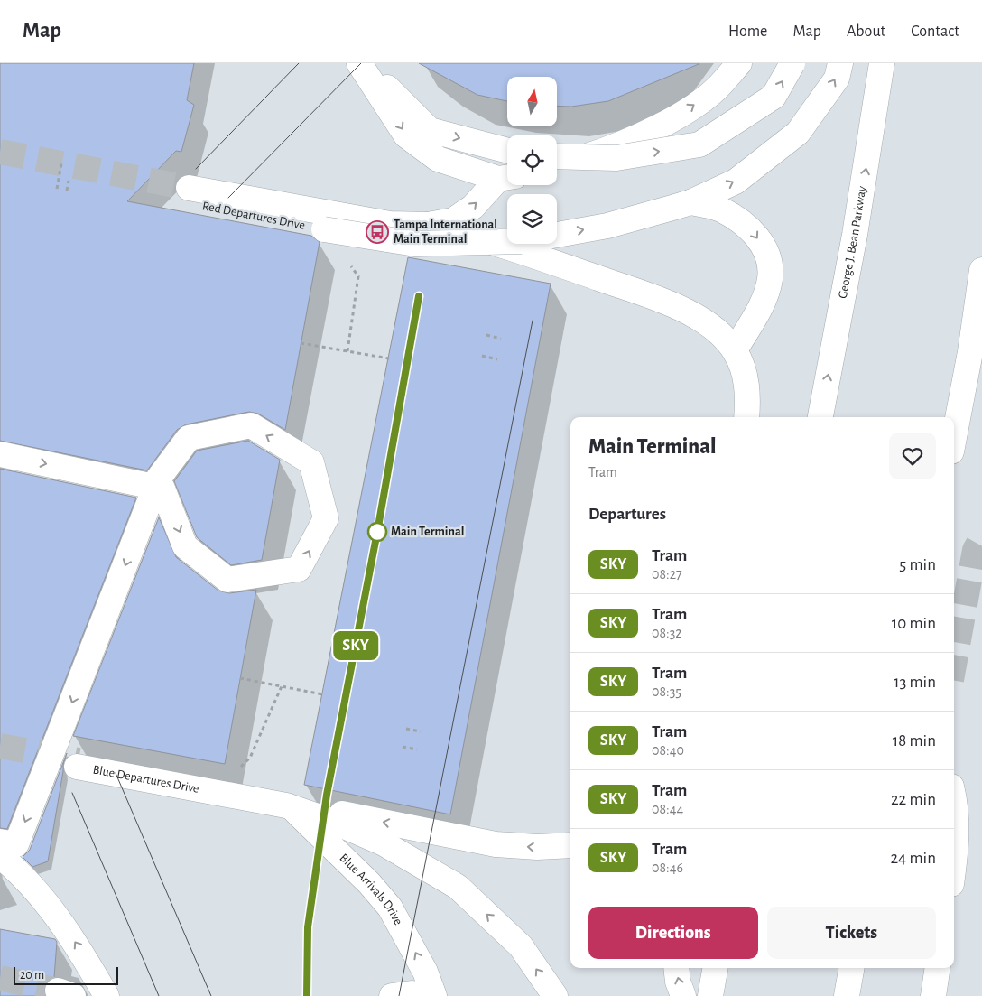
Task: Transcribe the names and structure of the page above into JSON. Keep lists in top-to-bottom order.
{
  "streets": {
    "street": [
      "Red Departures Drive",
      "George J. Bean Parkway",
      "Blue Departures Drive",
      "Blue Arrivals Drive"
    ]
  },
  "places": {
    "bus stop": ["Tampa International Main Terminal"],
    "other": ["Main Terminal"]
  },
  "lines": ["tram line SKY"],
  "scale_bar": "20 m",
  "north": "top",
  "page": {
    "header": "Map",
    "nav": [
      "Home",
      "Map",
      "About",
      "Contact"
    ],
    "on_map": "SKY",
    "heading": [
      ["Main Terminal", "Tram"],
      "Departures"
    ],
    "list": [
      {
        "mark": "SKY",
        "name": "Tram",
        "note": "08:27",
        "value": "5 min"
      },
      {
        "mark": "SKY",
        "name": "Tram",
        "note": "08:32",
        "value": "10 min"
      },
      {
        "mark": "SKY",
        "name": "Tram",
        "note": "08:35",
        "value": "13 min"
      },
      {
        "mark": "SKY",
        "name": "Tram",
        "note": "08:40",
        "value": "18 min"
      },
      {
        "mark": "SKY",
        "name": "Tram",
        "note": "08:44",
        "value": "22 min"
      },
      {
        "mark": "SKY",
        "name": "Tram",
        "note": "08:46",
        "value": "24 min"
      }
    ],
    "buttons": ["Directions", "Tickets"],
    "scale": "20 m"
  }
}
